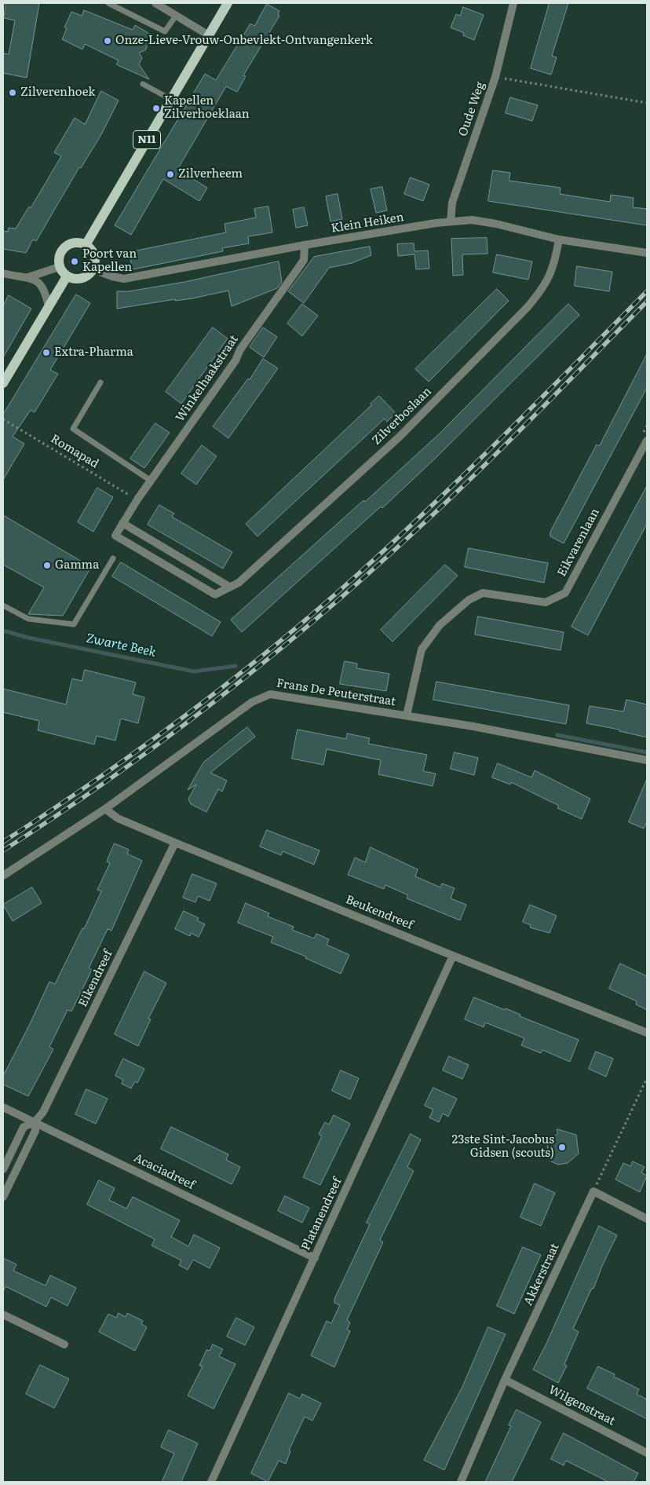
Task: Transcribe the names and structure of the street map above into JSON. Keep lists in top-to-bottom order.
{
  "streets": {
    "main road": ["N11"],
    "street": [
      "Oude Weg",
      "Klein Heiken",
      "Winkelhaakstraat",
      "Zilverboslaan",
      "Eikvarenlaan",
      "Frans De Peuterstraat",
      "Beukendreef",
      "Eikendreef",
      "Acaciadreef",
      "Platanendreef",
      "Akkerstraat",
      "Wilgenstraat"
    ],
    "path": ["Romapad"]
  },
  "crossings": [
    ["Oude Weg", "Klein Heiken"],
    ["N11", "Klein Heiken"],
    ["Klein Heiken", "Winkelhaakstraat"],
    ["Klein Heiken", "Zilverboslaan"],
    ["Winkelhaakstraat", "Zilverboslaan"],
    ["Winkelhaakstraat", "Romapad"],
    ["Eikvarenlaan", "Frans De Peuterstraat"],
    ["Frans De Peuterstraat", "Beukendreef"],
    ["Beukendreef", "Eikendreef"],
    ["Beukendreef", "Platanendreef"],
    ["Eikendreef", "Acaciadreef"],
    ["Acaciadreef", "Platanendreef"],
    ["Akkerstraat", "Wilgenstraat"]
  ],
  "water": ["Zwarte Beek"],
  "places": [
    "Onze-Lieve-Vrouw-Onbevlekt-Ontvangenkerk",
    "Zilverenhoek",
    "Kapellen Zilverhoeklaan",
    "Zilverheem",
    "Poort van Kapellen",
    "Extra-Pharma",
    "Gamma",
    "23ste Sint-Jacobus Gidsen (scouts)"
  ]
}
